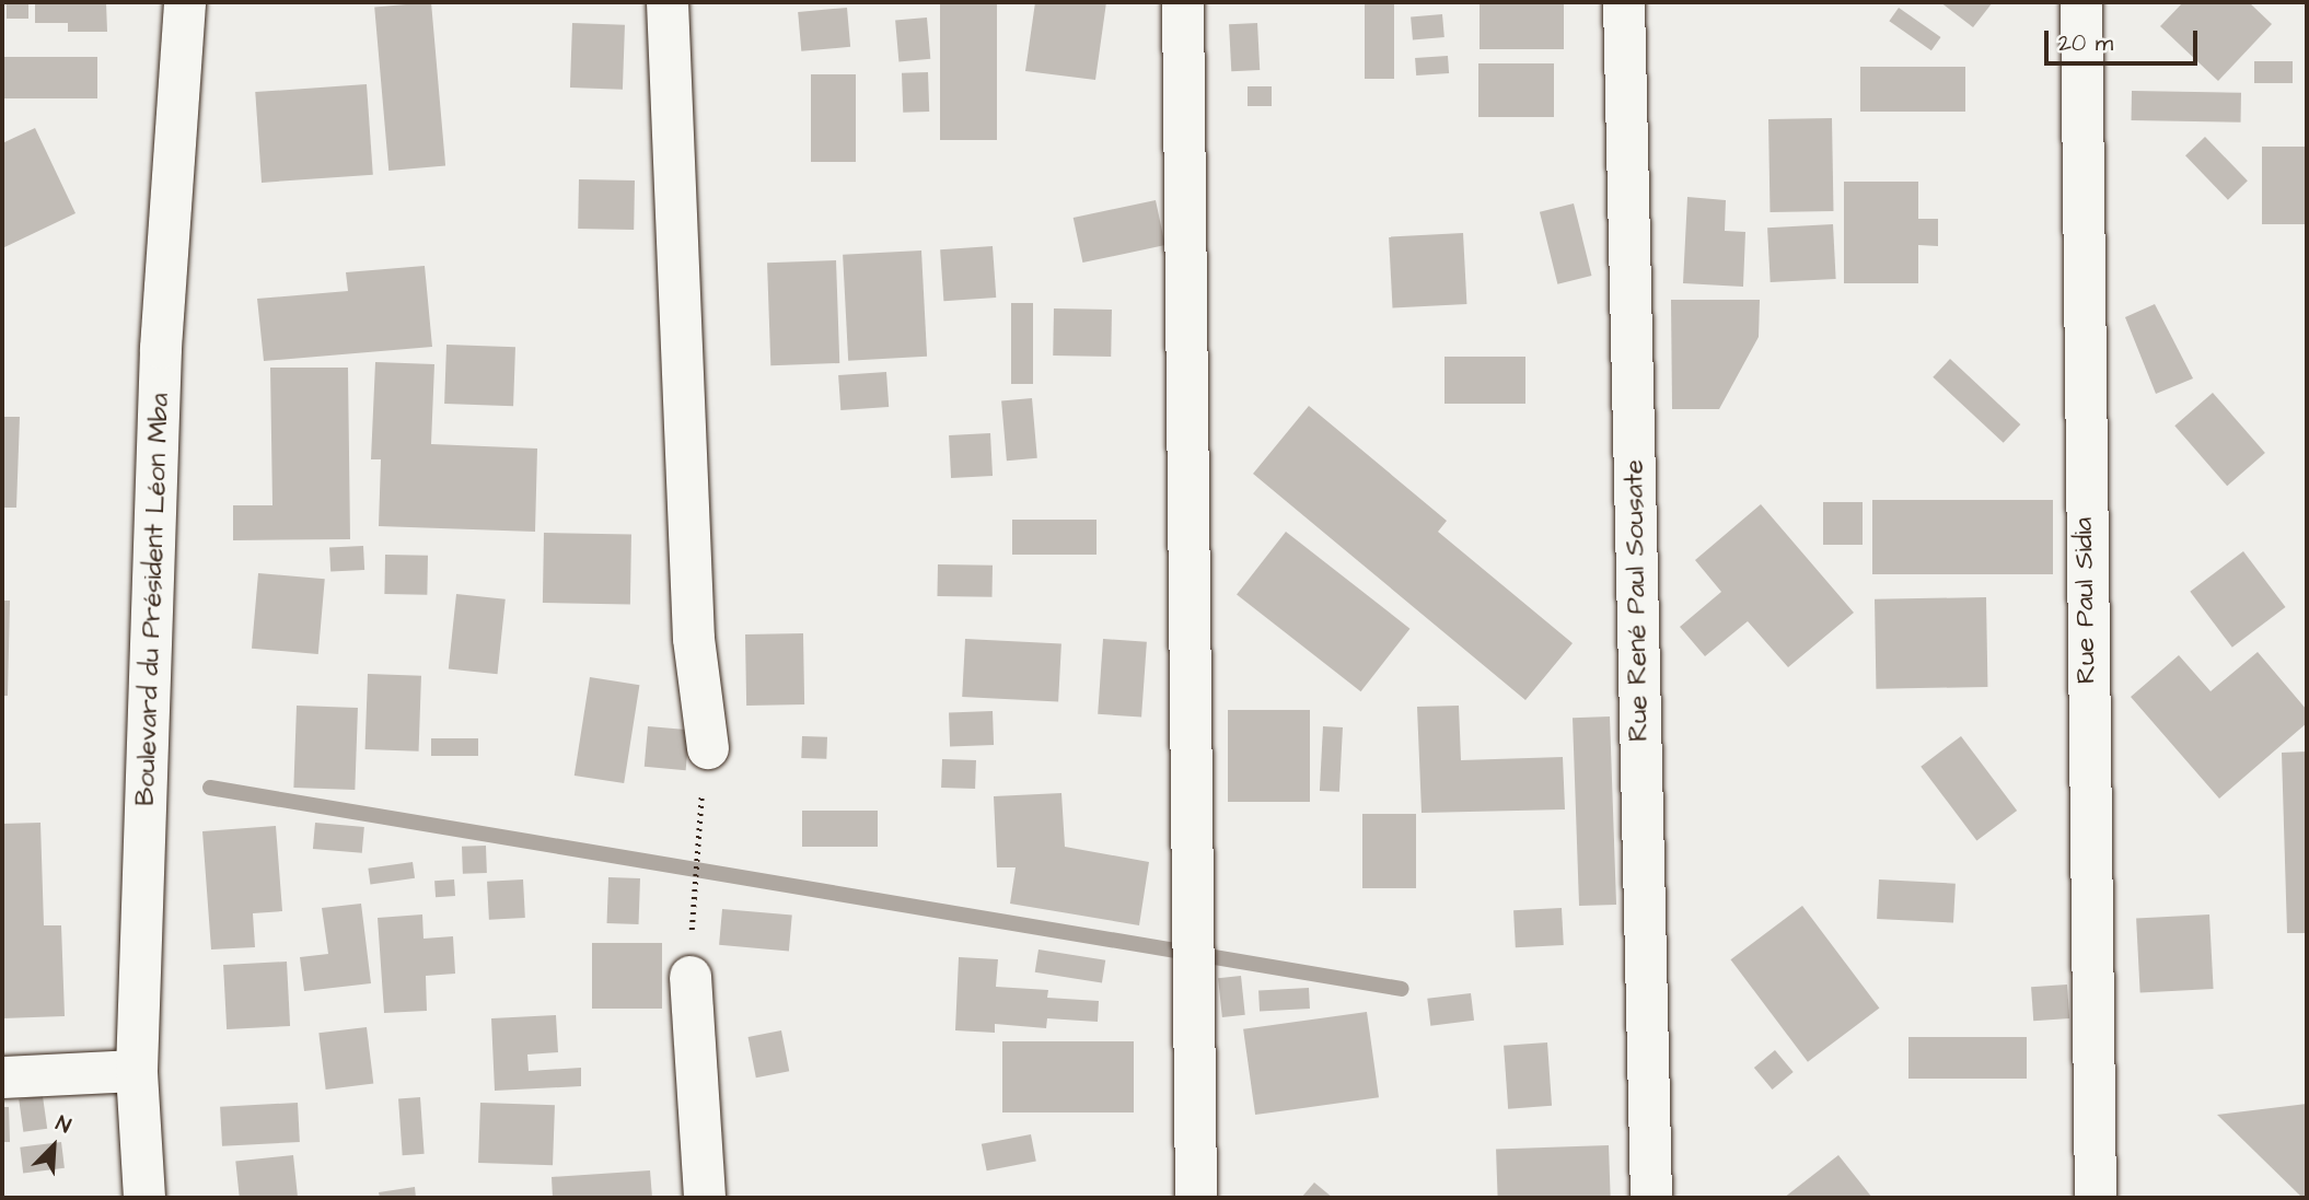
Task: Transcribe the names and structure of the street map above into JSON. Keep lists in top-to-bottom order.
{
  "streets": {
    "street": ["Boulevard du Président Léon Mba", "Rue René Paul Sousate", "Rue Paul Sidia"]
  },
  "scale_bar": "20 m",
  "north": "top right"
}
